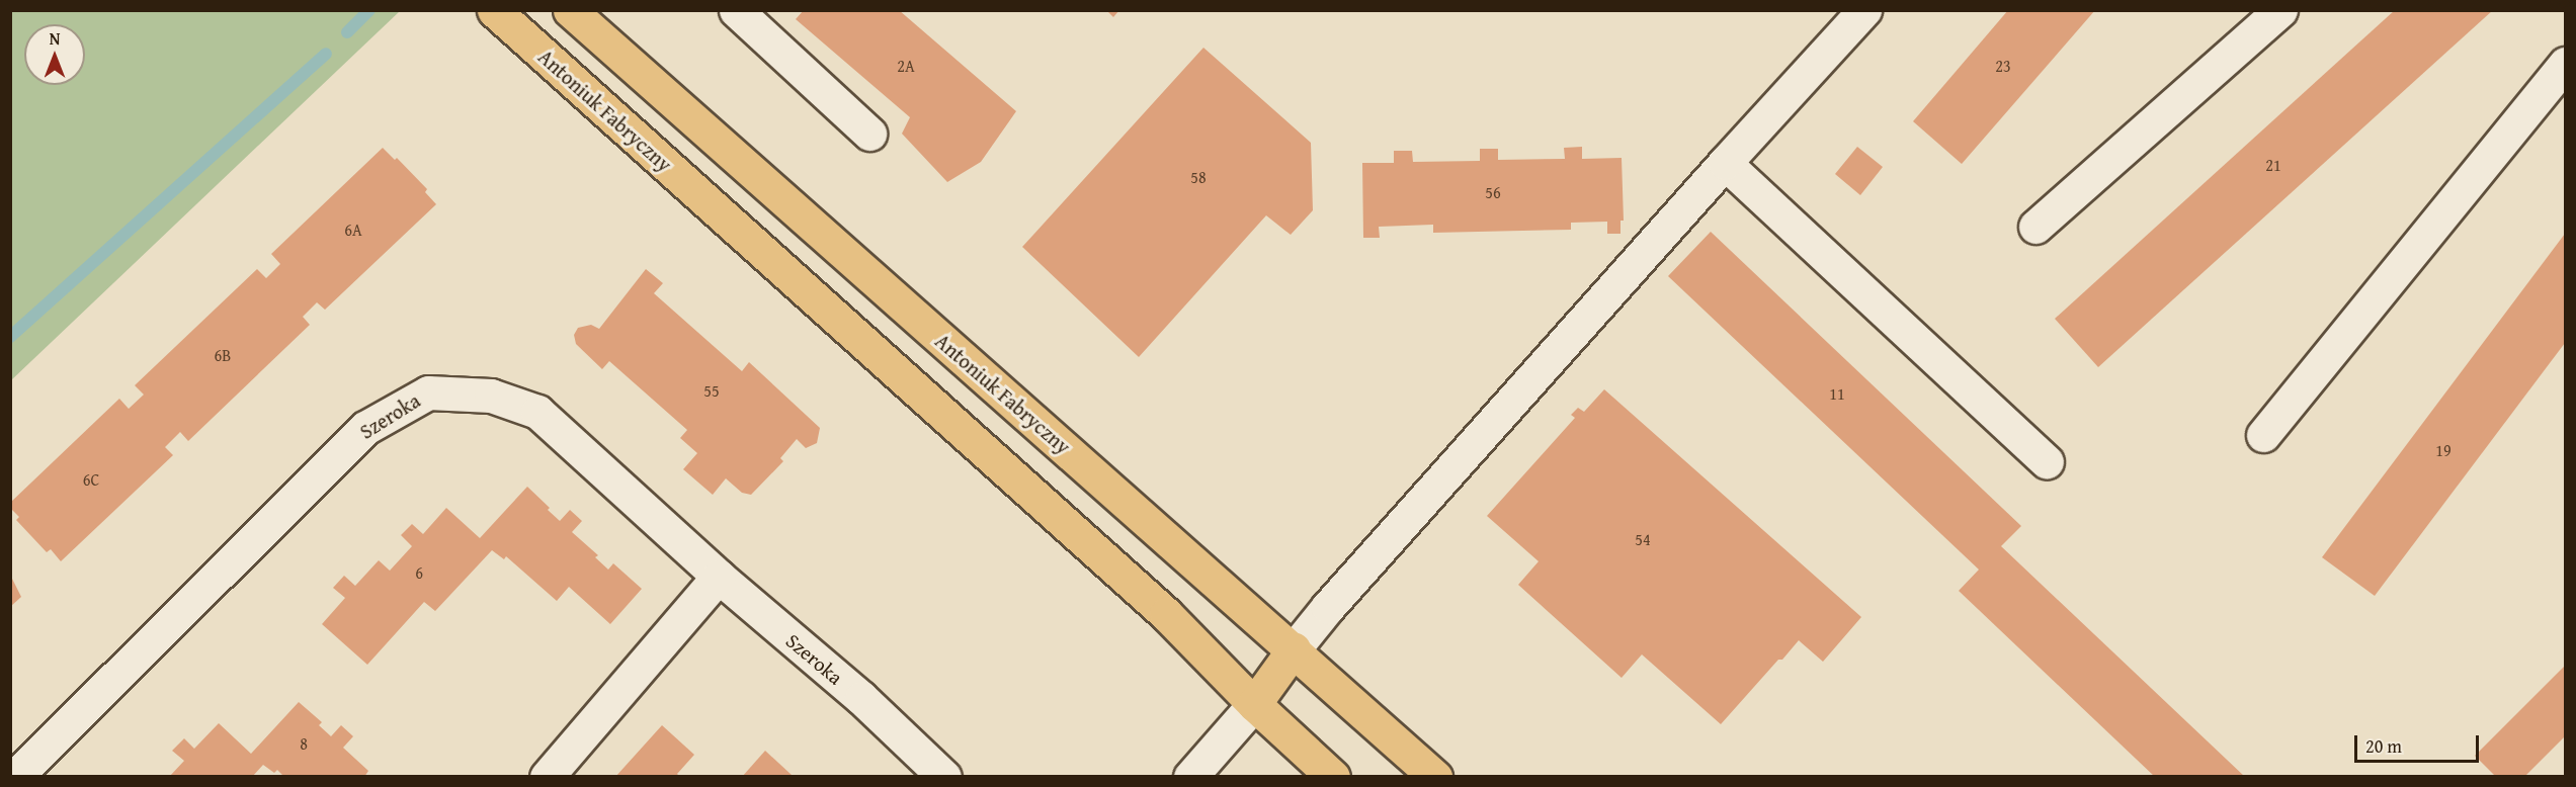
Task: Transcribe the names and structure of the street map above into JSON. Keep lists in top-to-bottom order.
{
  "streets": {
    "main road": ["Antoniuk Fabryczny"],
    "street": ["Szeroka"]
  },
  "house_numbers": [
    "2A",
    "23",
    "21",
    "58",
    "56",
    "6A",
    "6B",
    "55",
    "11",
    "19",
    "6C",
    "54",
    "6",
    "8"
  ],
  "scale_bar": "20 m",
  "north": "top"
}
